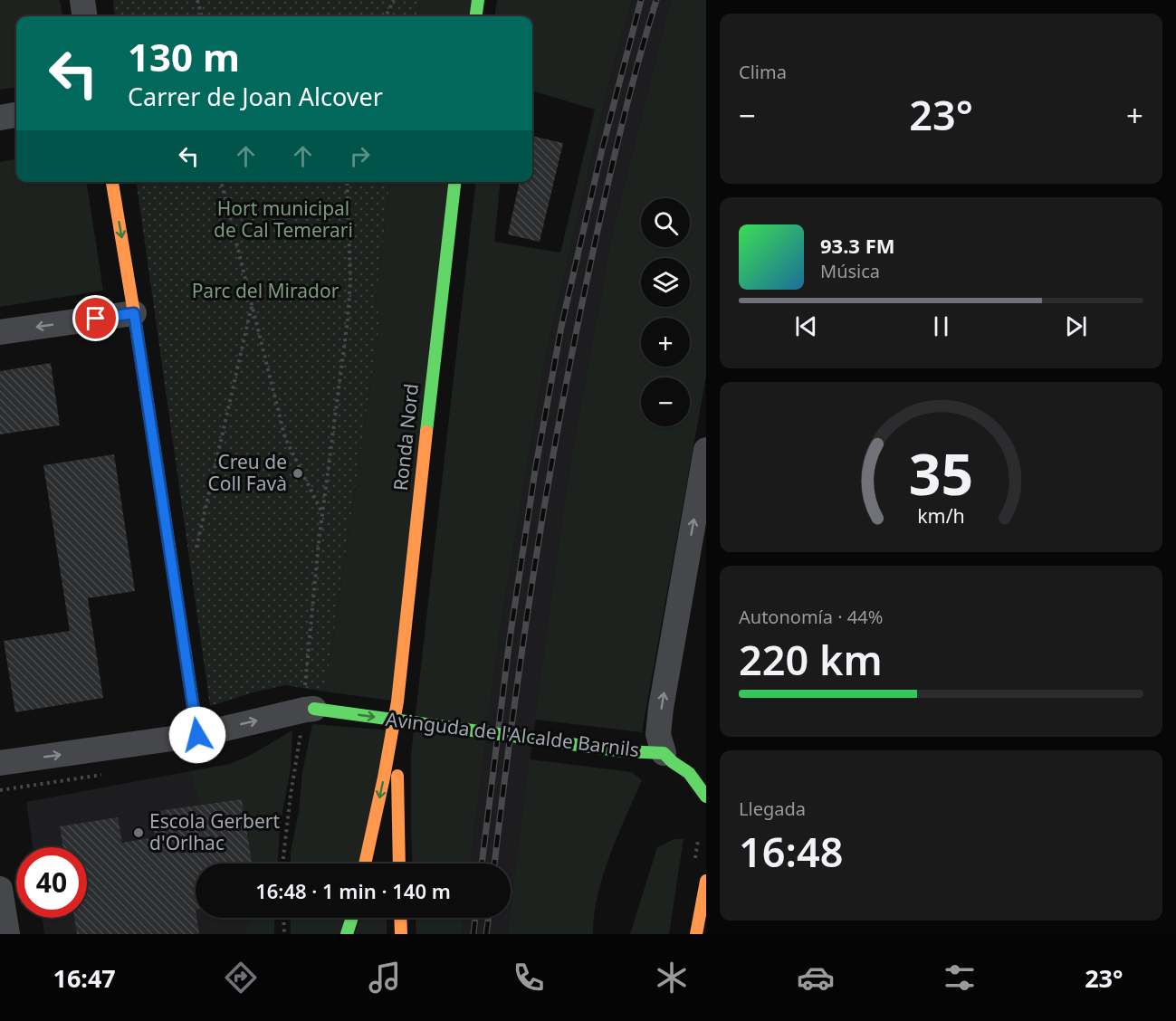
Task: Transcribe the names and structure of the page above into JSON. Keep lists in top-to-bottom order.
{
  "streets": {
    "street": ["Ronda Nord", "Avinguda de l'Alcalde Barnils"]
  },
  "parks": ["Hort municipal de Cal Temerari", "Parc del Mirador"],
  "places": ["Creu de Coll Favà", "Escola Gerbert d'Orlhac"],
  "page": {
    "tile": [
      "Clima",
      ["Autonomía · 44%", "220 km"],
      ["Llegada", "16:48"]
    ],
    "turn": ["130 m", "Carrer de Joan Alcover"],
    "heat": ["−", "23°", "+"],
    "map_buttons": ["+", "−"],
    "song": ["93.3 FM", "Música"],
    "limit": "40",
    "trip": "16:48 · 1 min · 140 m",
    "tabs": ["16:47", "23°"],
    "gauge": ["35", "km/h"]
  }
}
